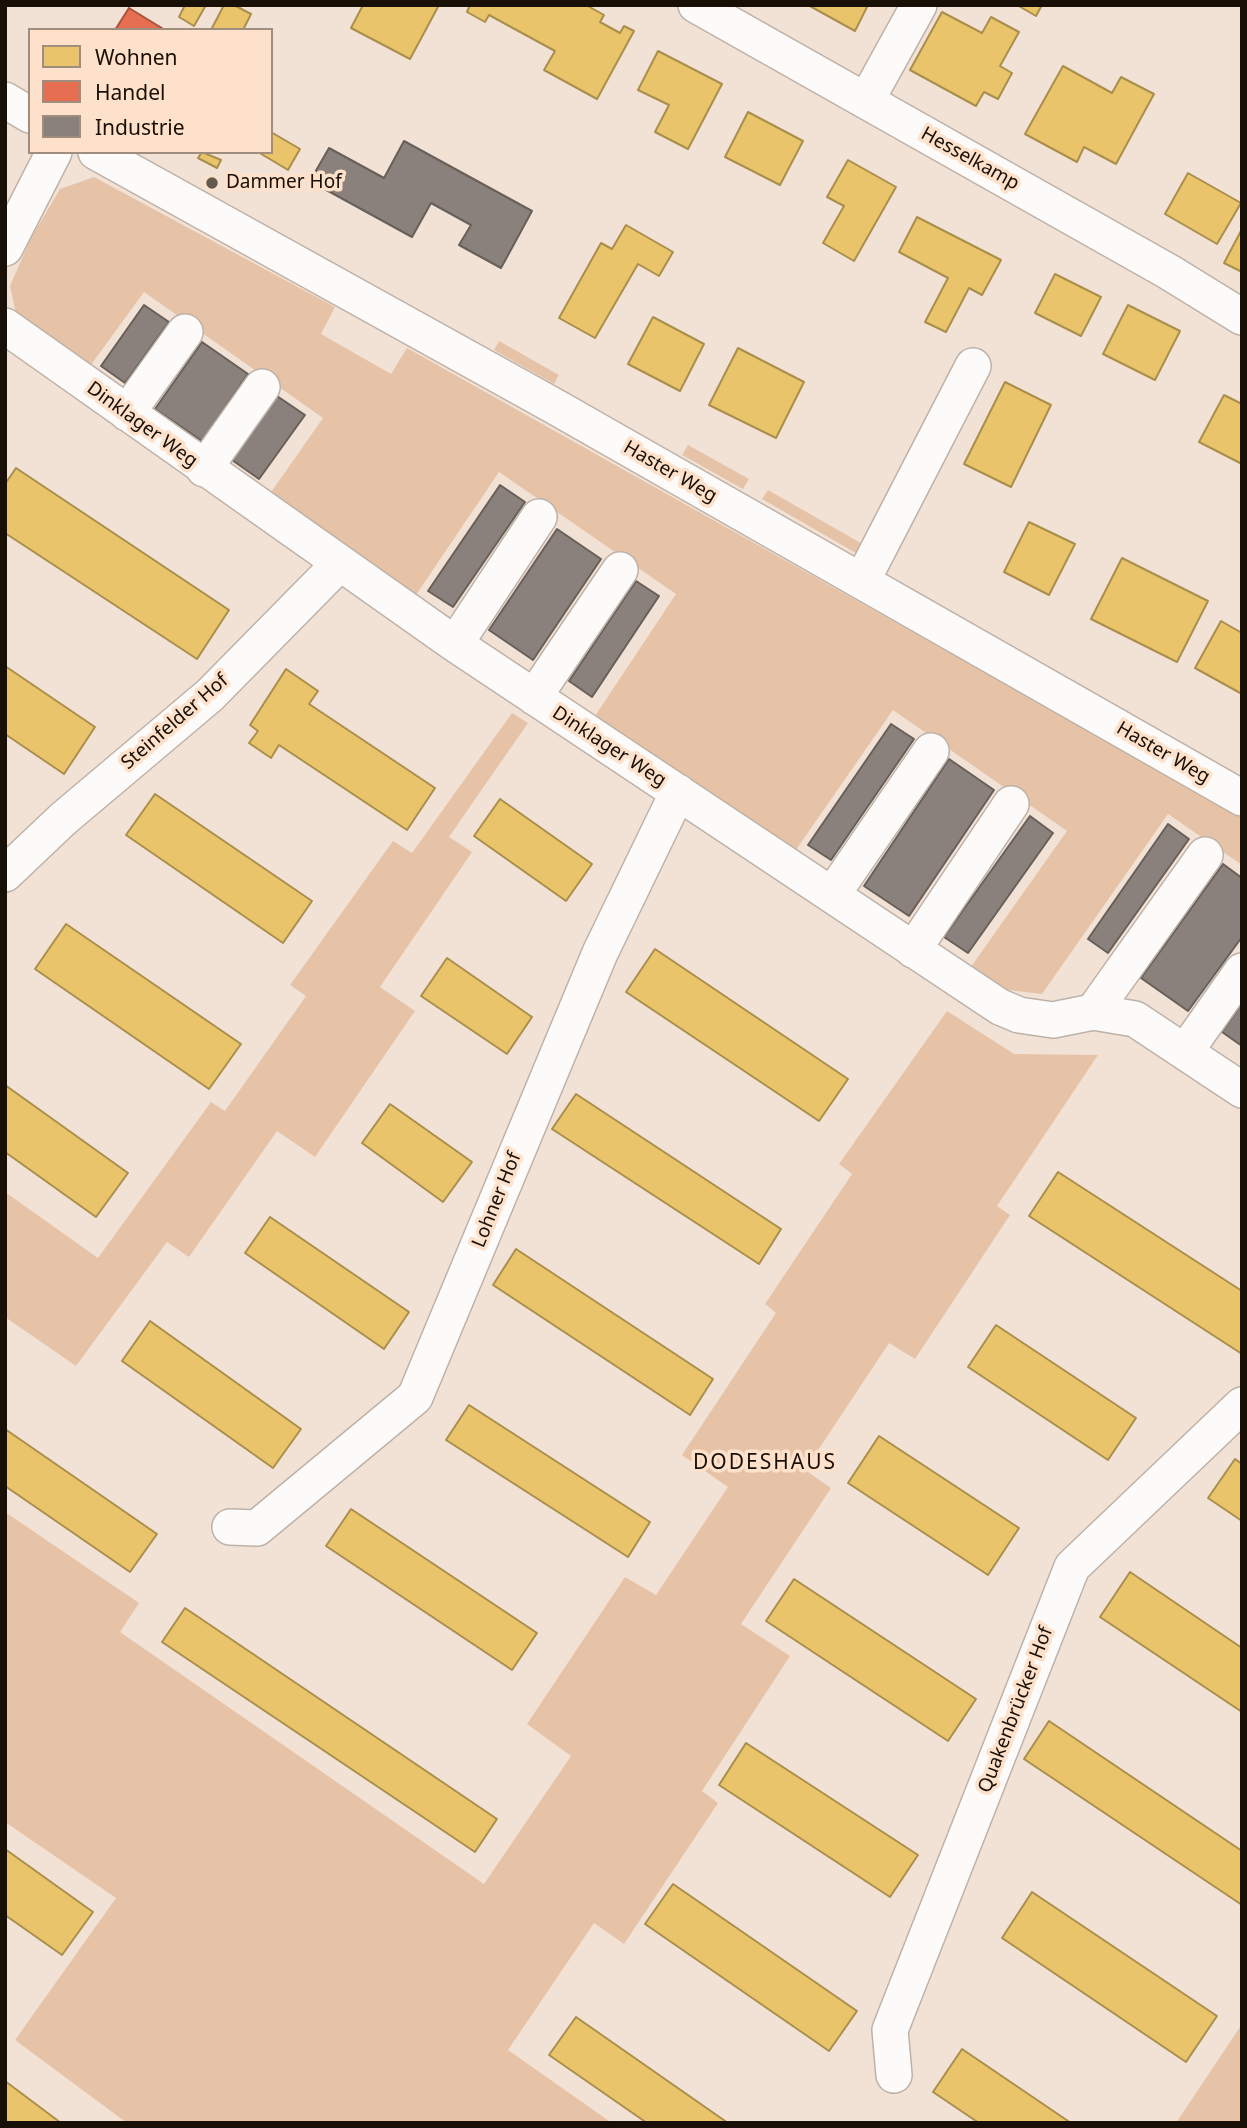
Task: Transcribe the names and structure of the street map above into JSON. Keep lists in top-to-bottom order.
{
  "streets": {
    "street": [
      "Hesselkamp",
      "Dinklager Weg",
      "Haster Weg",
      "Steinfelder Hof",
      "Lohner Hof",
      "Quakenbrücker Hof"
    ]
  },
  "crossings": [
    ["Dinklager Weg", "Steinfelder Hof"],
    ["Dinklager Weg", "Lohner Hof"]
  ],
  "districts": ["DODESHAUS"],
  "places": ["Dammer Hof"],
  "legend": ["Wohnen", "Handel", "Industrie"]
}
